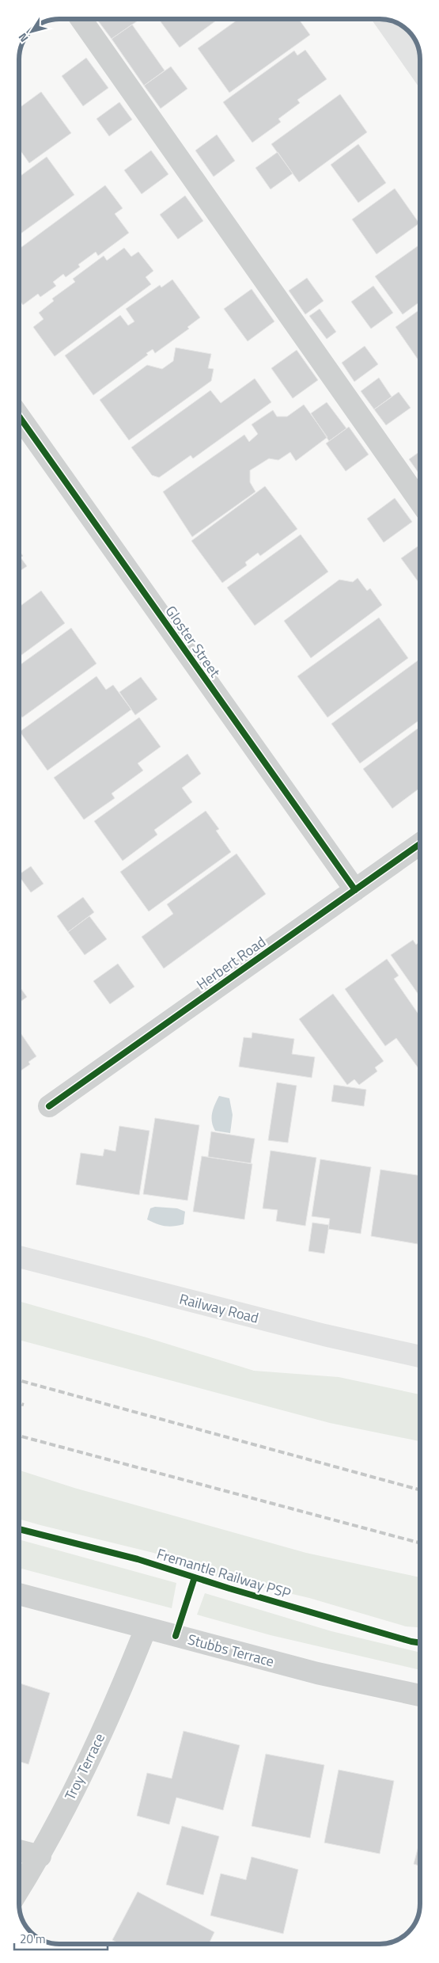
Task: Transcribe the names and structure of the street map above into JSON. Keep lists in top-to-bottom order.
{
  "streets": {
    "main road": ["Railway Road"],
    "street": [
      "Gloster Street",
      "Herbert Road",
      "Stubbs Terrace",
      "Troy Terrace"
    ],
    "cycle path": ["Fremantle Railway PSP"]
  },
  "crossings": [
    ["Gloster Street", "Herbert Road"],
    ["Stubbs Terrace", "Troy Terrace"]
  ],
  "scale_bar": "20 m",
  "north": "bottom left"
}
